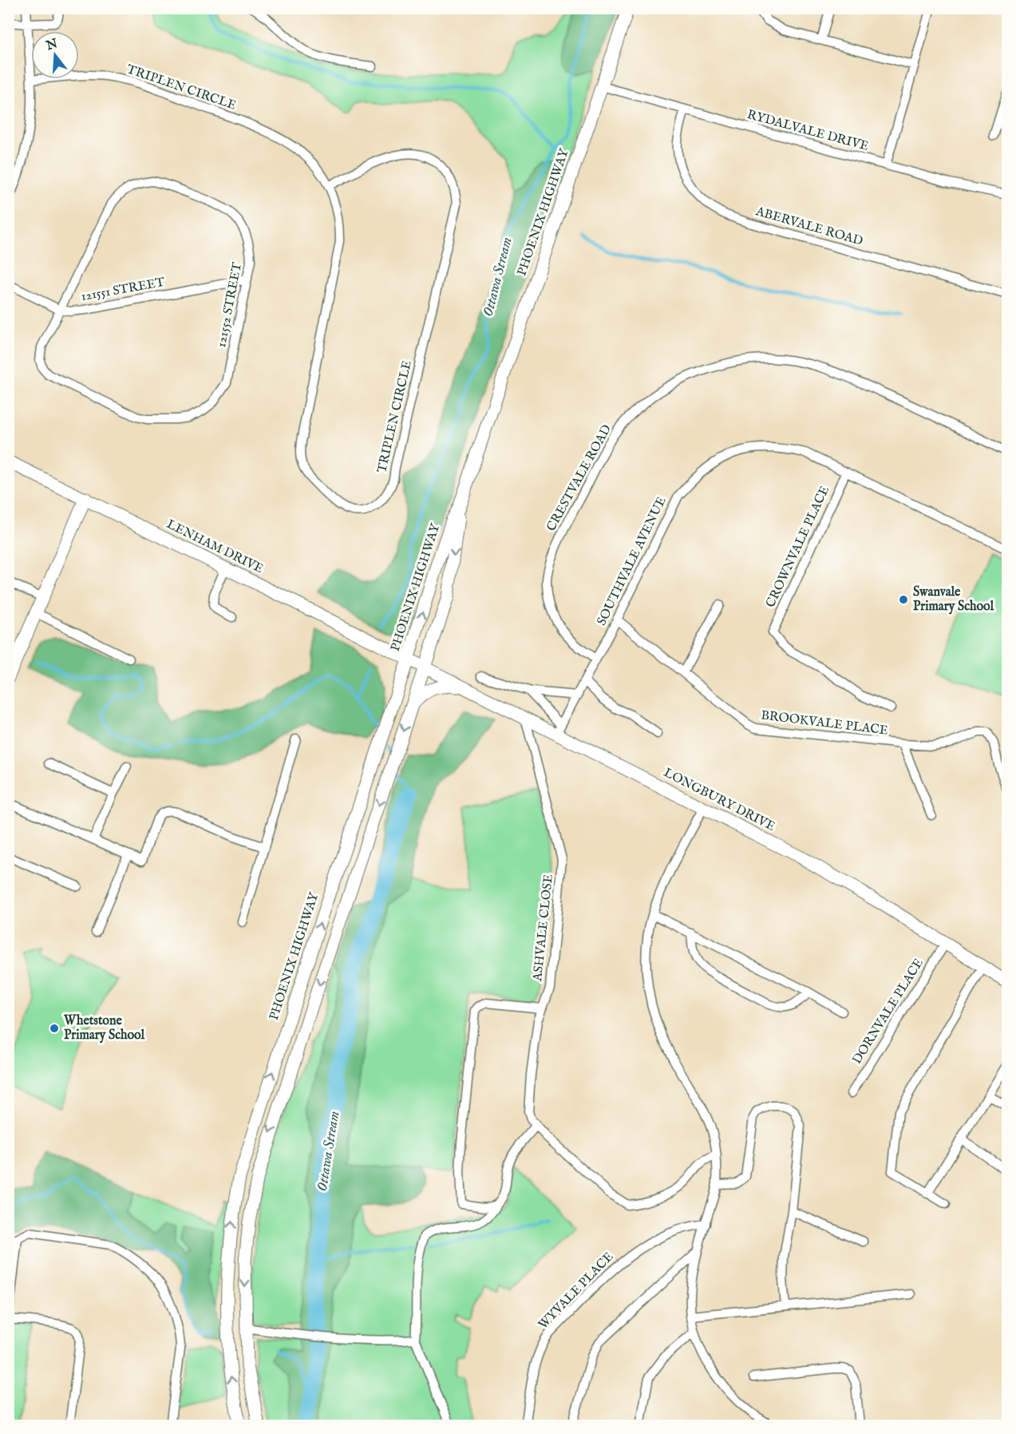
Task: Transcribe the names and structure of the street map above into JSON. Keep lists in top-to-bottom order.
{
  "streets": {
    "main road": ["PHOENIX HIGHWAY", "LENHAM DRIVE", "LONGBURY DRIVE"],
    "street": [
      "TRIPLEN CIRCLE",
      "RYDALVALE DRIVE",
      "ABERVALE ROAD",
      "121551 STREET",
      "121552 STREET",
      "CRESTVALE ROAD",
      "CROWNVALE PLACE",
      "SOUTHVALE AVENUE",
      "BROOKVALE PLACE",
      "ASHVALE CLOSE",
      "DORNVALE PLACE",
      "WYVALE PLACE"
    ]
  },
  "crossings": [
    ["RYDALVALE DRIVE", "PHOENIX HIGHWAY"],
    ["RYDALVALE DRIVE", "ABERVALE ROAD"],
    ["PHOENIX HIGHWAY", "LENHAM DRIVE"],
    ["PHOENIX HIGHWAY", "LONGBURY DRIVE"],
    ["121551 STREET", "121552 STREET"],
    ["CRESTVALE ROAD", "SOUTHVALE AVENUE"],
    ["LENHAM DRIVE", "LONGBURY DRIVE"],
    ["CROWNVALE PLACE", "SOUTHVALE AVENUE"],
    ["SOUTHVALE AVENUE", "BROOKVALE PLACE"],
    ["SOUTHVALE AVENUE", "LONGBURY DRIVE"],
    ["LONGBURY DRIVE", "ASHVALE CLOSE"],
    ["LONGBURY DRIVE", "DORNVALE PLACE"]
  ],
  "water": ["Ottawa Stream"],
  "places": ["Swanvale Primary School", "Whetstone Primary School"],
  "north": "top"
}
